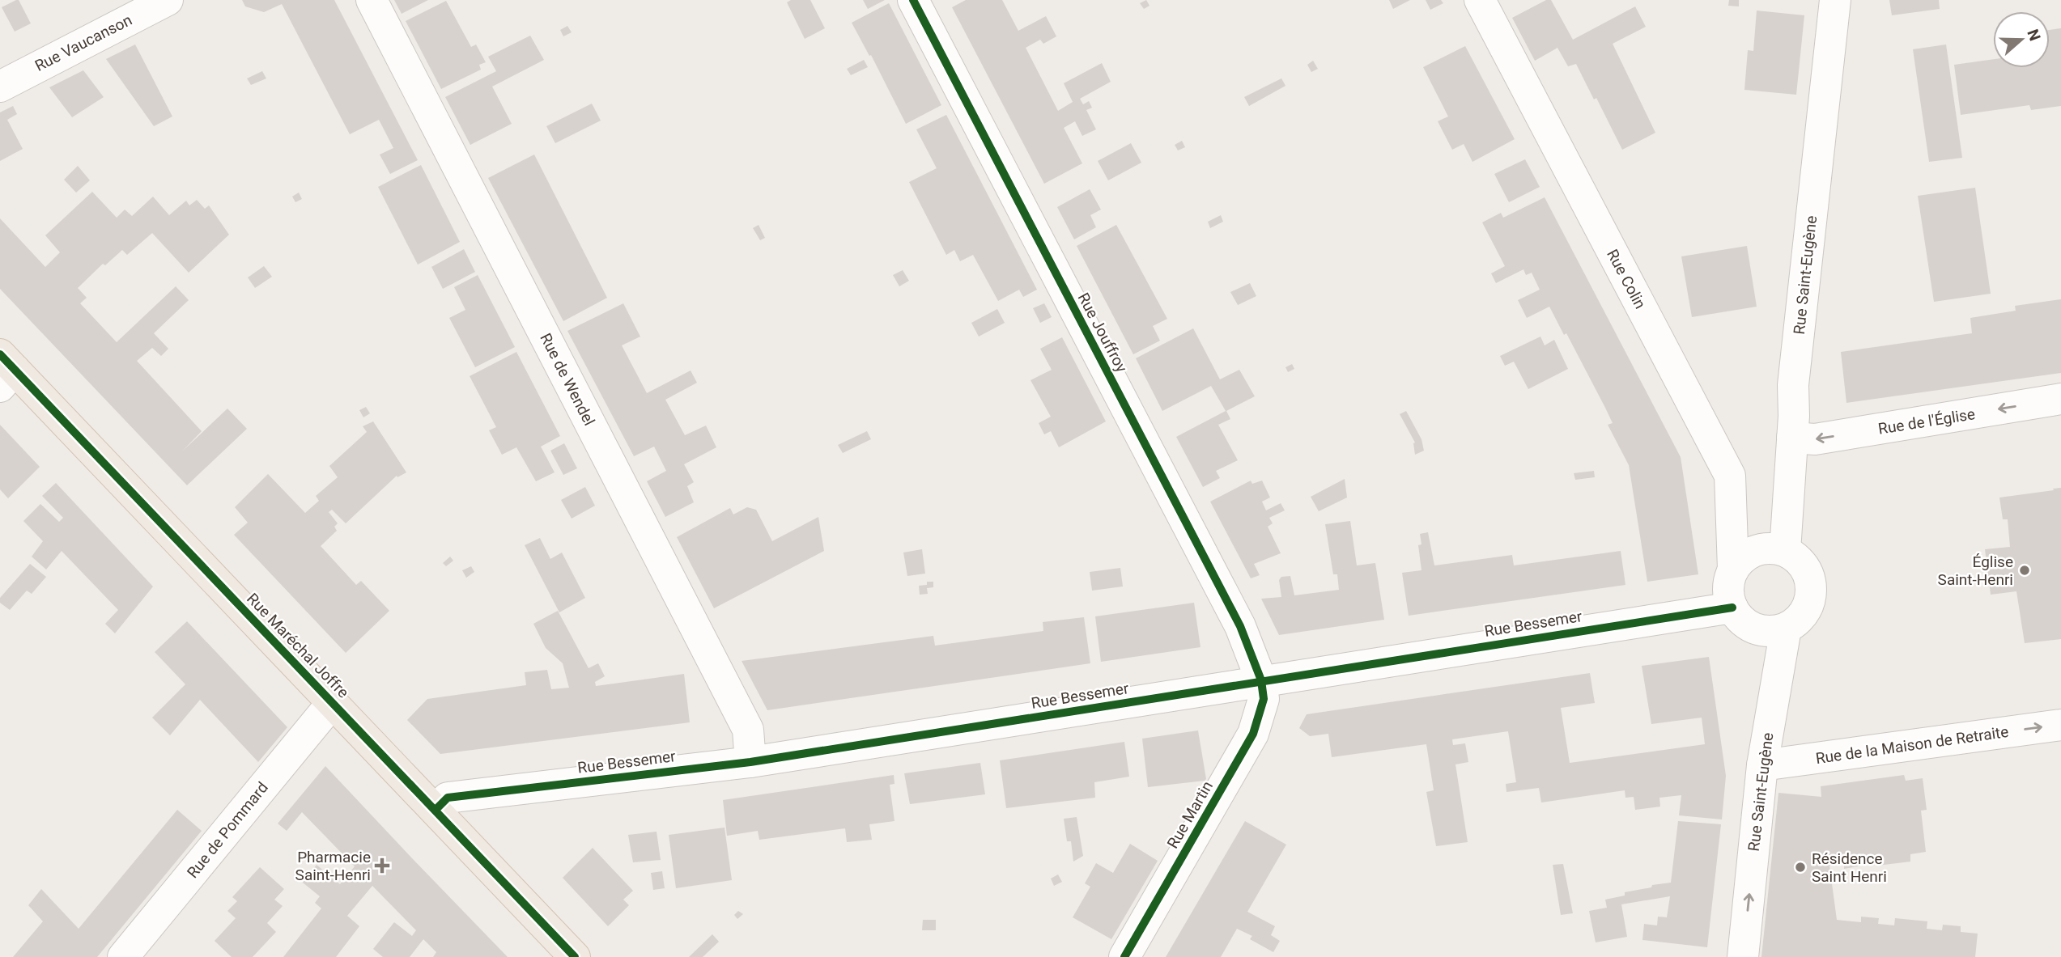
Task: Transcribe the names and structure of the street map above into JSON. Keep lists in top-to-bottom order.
{
  "streets": {
    "main road": ["Rue Maréchal Joffre"],
    "street": [
      "Rue Vaucanson",
      "Rue Saint-Eugène",
      "Rue Colin",
      "Rue Jouffroy",
      "Rue de Wendel",
      "Rue de l'Église",
      "Rue Bessemer",
      "Rue de la Maison de Retraite",
      "Rue Martin",
      "Rue de Pommard"
    ]
  },
  "crossings": [
    ["Rue Saint-Eugène", "Rue Colin"],
    ["Rue Saint-Eugène", "Rue de l'Église"],
    ["Rue Saint-Eugène", "Rue Bessemer"],
    ["Rue Saint-Eugène", "Rue de la Maison de Retraite"],
    ["Rue Colin", "Rue Bessemer"],
    ["Rue Jouffroy", "Rue Bessemer"],
    ["Rue Jouffroy", "Rue Martin"],
    ["Rue de Wendel", "Rue Bessemer"],
    ["Rue Bessemer", "Rue Maréchal Joffre"],
    ["Rue Bessemer", "Rue Martin"],
    ["Rue Maréchal Joffre", "Rue de Pommard"]
  ],
  "one_way": ["Rue de l'Église", "Rue de la Maison de Retraite"],
  "places": {
    "other": ["Église Saint-Henri", "Résidence Saint Henri"],
    "health": ["Pharmacie Saint-Henri"]
  },
  "north": "right"
}
